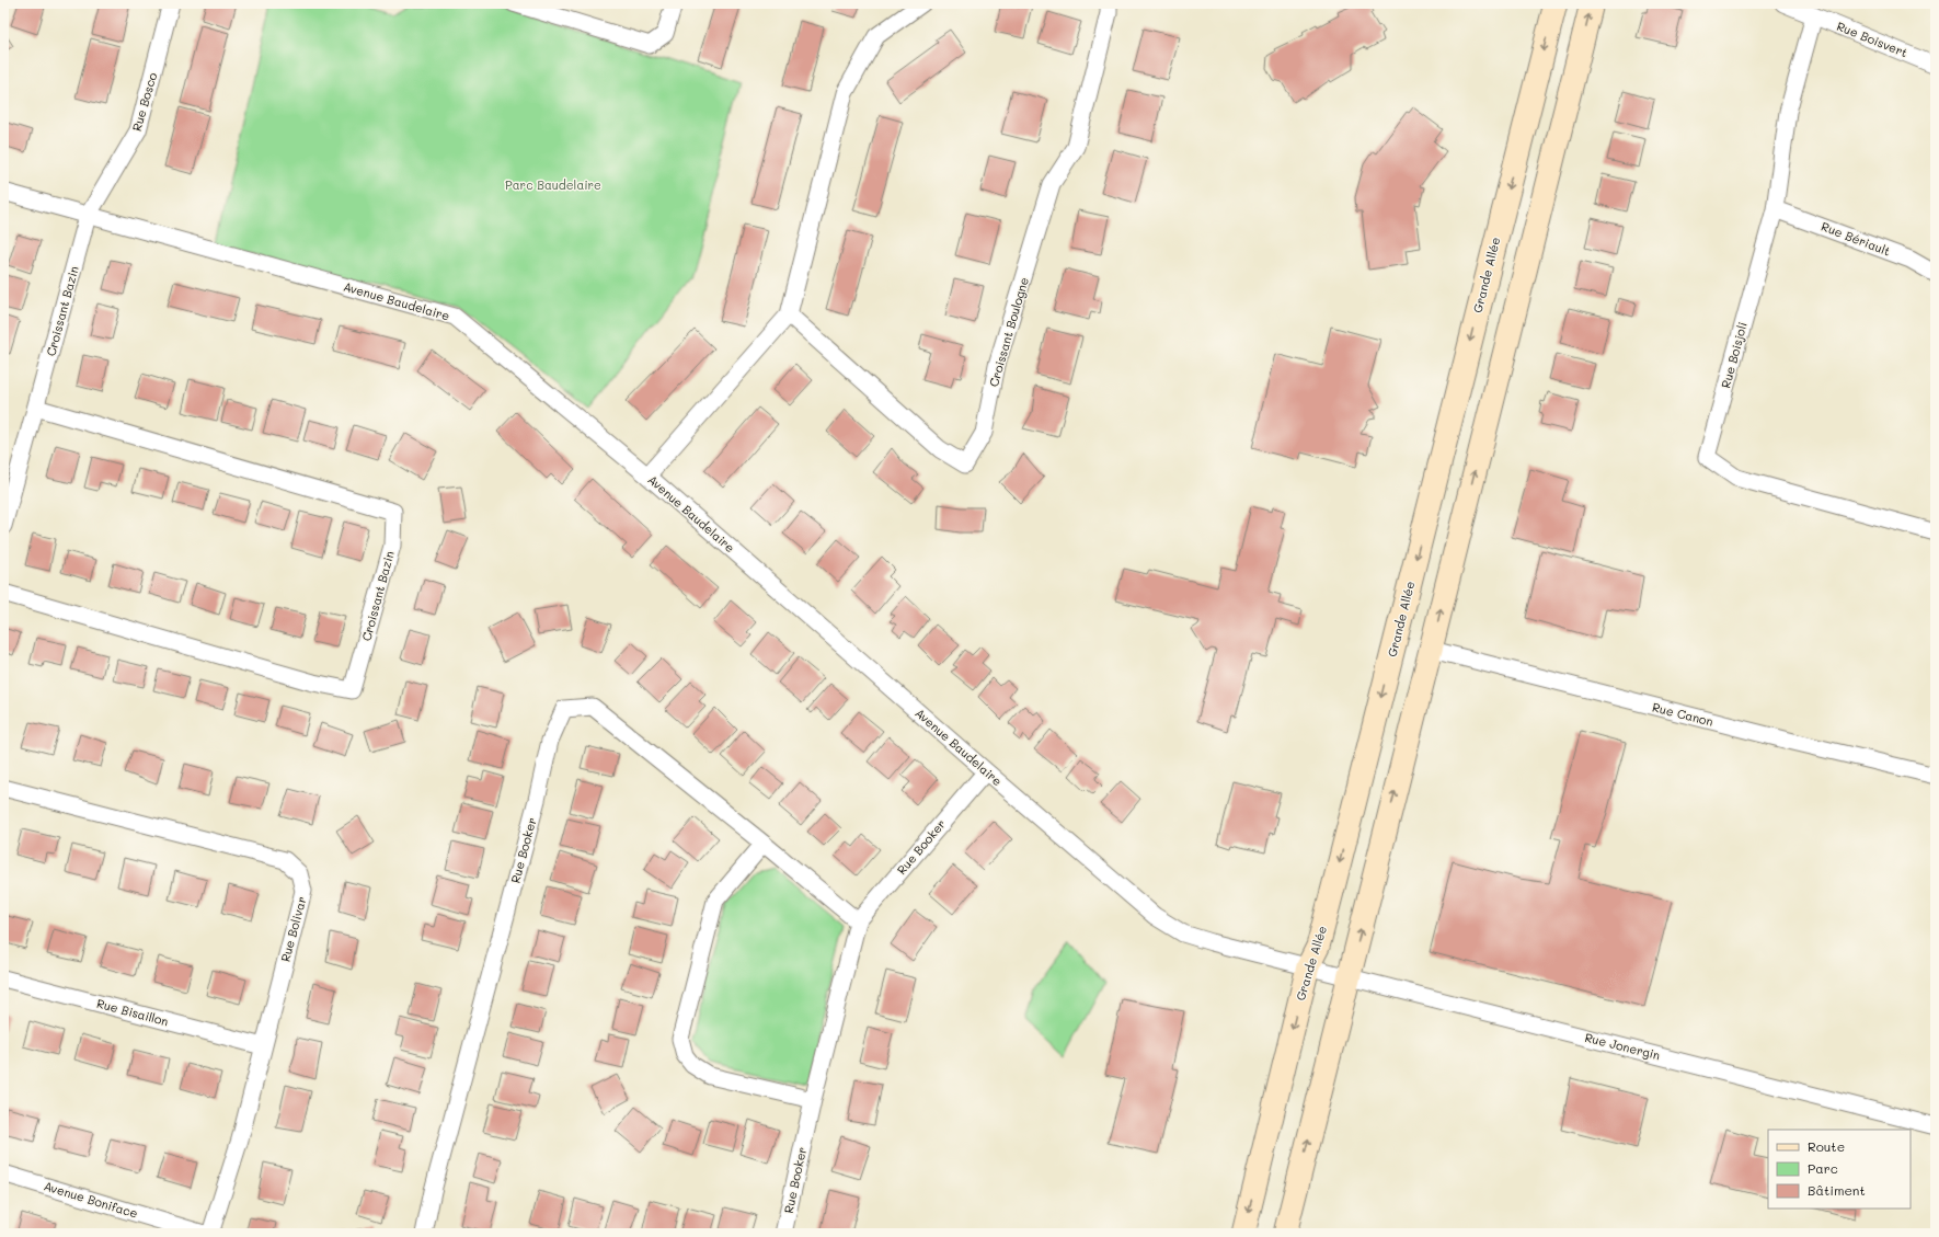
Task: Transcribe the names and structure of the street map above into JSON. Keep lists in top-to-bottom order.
{
  "streets": {
    "main road": ["Grande Allée"],
    "street": [
      "Rue Boisvert",
      "Rue Bosco",
      "Rue Bériault",
      "Avenue Baudelaire",
      "Croissant Bazin",
      "Croissant Boulogne",
      "Rue Boisjoli",
      "Rue Canon",
      "Rue Booker",
      "Rue Bolivar",
      "Rue Bisaillon",
      "Rue Jonergin",
      "Avenue Boniface"
    ]
  },
  "crossings": [
    ["Rue Boisvert", "Rue Boisjoli"],
    ["Rue Bosco", "Avenue Baudelaire"],
    ["Rue Bosco", "Croissant Bazin"],
    ["Rue Bériault", "Rue Boisjoli"],
    ["Grande Allée", "Avenue Baudelaire"],
    ["Grande Allée", "Rue Jonergin"],
    ["Avenue Baudelaire", "Croissant Bazin"],
    ["Avenue Baudelaire", "Rue Booker"],
    ["Avenue Baudelaire", "Rue Jonergin"],
    ["Rue Bolivar", "Rue Bisaillon"]
  ],
  "parks": ["Parc Baudelaire"],
  "legend": ["Route", "Parc", "Bâtiment"]
}
